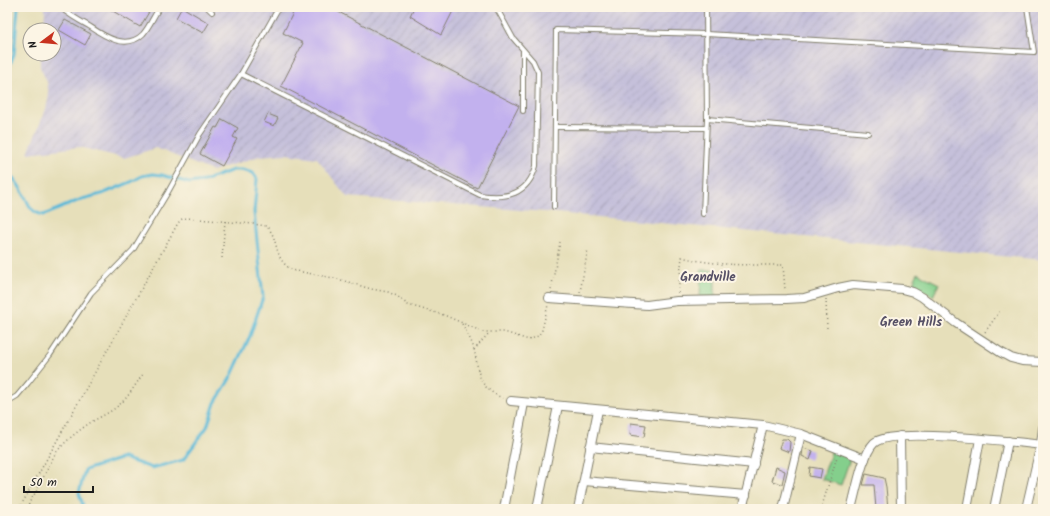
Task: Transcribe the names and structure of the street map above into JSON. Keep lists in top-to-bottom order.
{
  "districts": ["Grandville", "Green Hills"],
  "scale_bar": "50 m",
  "north": "left"
}
